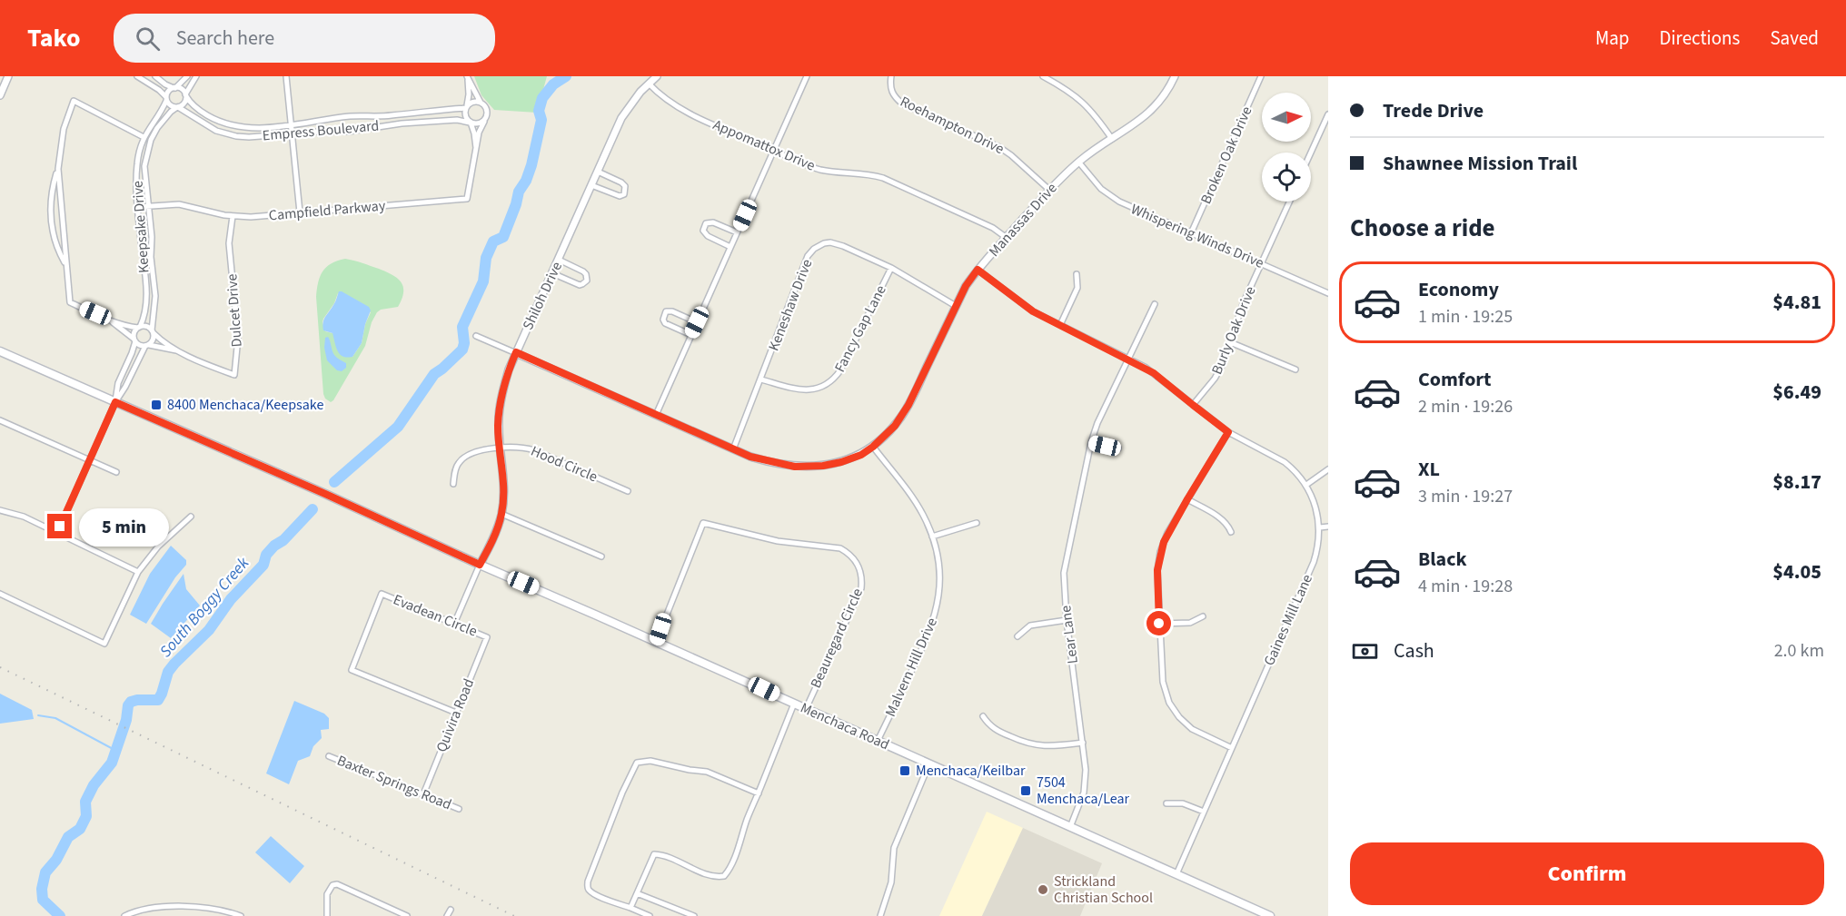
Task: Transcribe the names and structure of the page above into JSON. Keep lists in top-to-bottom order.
{
  "streets": {
    "main road": ["Menchaca Road"],
    "street": [
      "Roehampton Drive",
      "Empress Boulevard",
      "Appomattox Drive",
      "Broken Oak Drive",
      "Campfield Parkway",
      "Manassas Drive",
      "Keepsake Drive",
      "Whispering Winds Drive",
      "Shiloh Drive",
      "Keneshaw Drive",
      "Dulcet Drive",
      "Fancy Gap Lane",
      "Burly Oak Drive",
      "Hood Circle",
      "Evadean Circle",
      "Gaines Mill Lane",
      "Lear Lane",
      "Beauregard Circle",
      "Malvern Hill Drive",
      "Quivira Road",
      "Baxter Springs Road"
    ]
  },
  "crossings": [
    ["Roehampton Drive", "Manassas Drive"],
    ["Empress Boulevard", "Campfield Parkway"],
    ["Empress Boulevard", "Keepsake Drive"],
    ["Appomattox Drive", "Manassas Drive"],
    ["Appomattox Drive", "Shiloh Drive"],
    ["Broken Oak Drive", "Whispering Winds Drive"],
    ["Campfield Parkway", "Keepsake Drive"],
    ["Campfield Parkway", "Dulcet Drive"],
    ["Manassas Drive", "Whispering Winds Drive"],
    ["Manassas Drive", "Shiloh Drive"],
    ["Manassas Drive", "Keneshaw Drive"],
    ["Manassas Drive", "Gaines Mill Lane"],
    ["Manassas Drive", "Malvern Hill Drive"],
    ["Keepsake Drive", "Dulcet Drive"],
    ["Whispering Winds Drive", "Burly Oak Drive"],
    ["Shiloh Drive", "Hood Circle"],
    ["Shiloh Drive", "Menchaca Road"],
    ["Keneshaw Drive", "Fancy Gap Lane"],
    ["Burly Oak Drive", "Gaines Mill Lane"],
    ["Evadean Circle", "Quivira Road"],
    ["Gaines Mill Lane", "Lear Lane"],
    ["Gaines Mill Lane", "Menchaca Road"],
    ["Lear Lane", "Menchaca Road"],
    ["Beauregard Circle", "Menchaca Road"],
    ["Malvern Hill Drive", "Menchaca Road"],
    ["Quivira Road", "Baxter Springs Road"]
  ],
  "water": ["South Boggy Creek"],
  "places": {
    "transit": ["8400 Menchaca/Keepsake", "Menchaca/Keilbar", "7504 Menchaca/Lear"],
    "other": ["Strickland Christian School"]
  },
  "north": "right",
  "page": {
    "header": "Tako",
    "search": "Search here",
    "nav": ["Map", "Directions", "Saved"],
    "banner": ["Trede Drive", "Shawnee Mission Trail"],
    "heading": "Choose a ride",
    "list": [
      {
        "name": "Economy",
        "note": "1 min · 19:25",
        "value": "$4.81"
      },
      {
        "name": "Comfort",
        "note": "2 min · 19:26",
        "value": "$6.49"
      },
      {
        "name": "XL",
        "note": "3 min · 19:27",
        "value": "$8.17"
      },
      {
        "name": "Black",
        "note": "4 min · 19:28",
        "value": "$4.05"
      }
    ],
    "bubble": "5 min",
    "pay": ["Cash", "2.0 km"],
    "buttons": "Confirm"
  }
}
